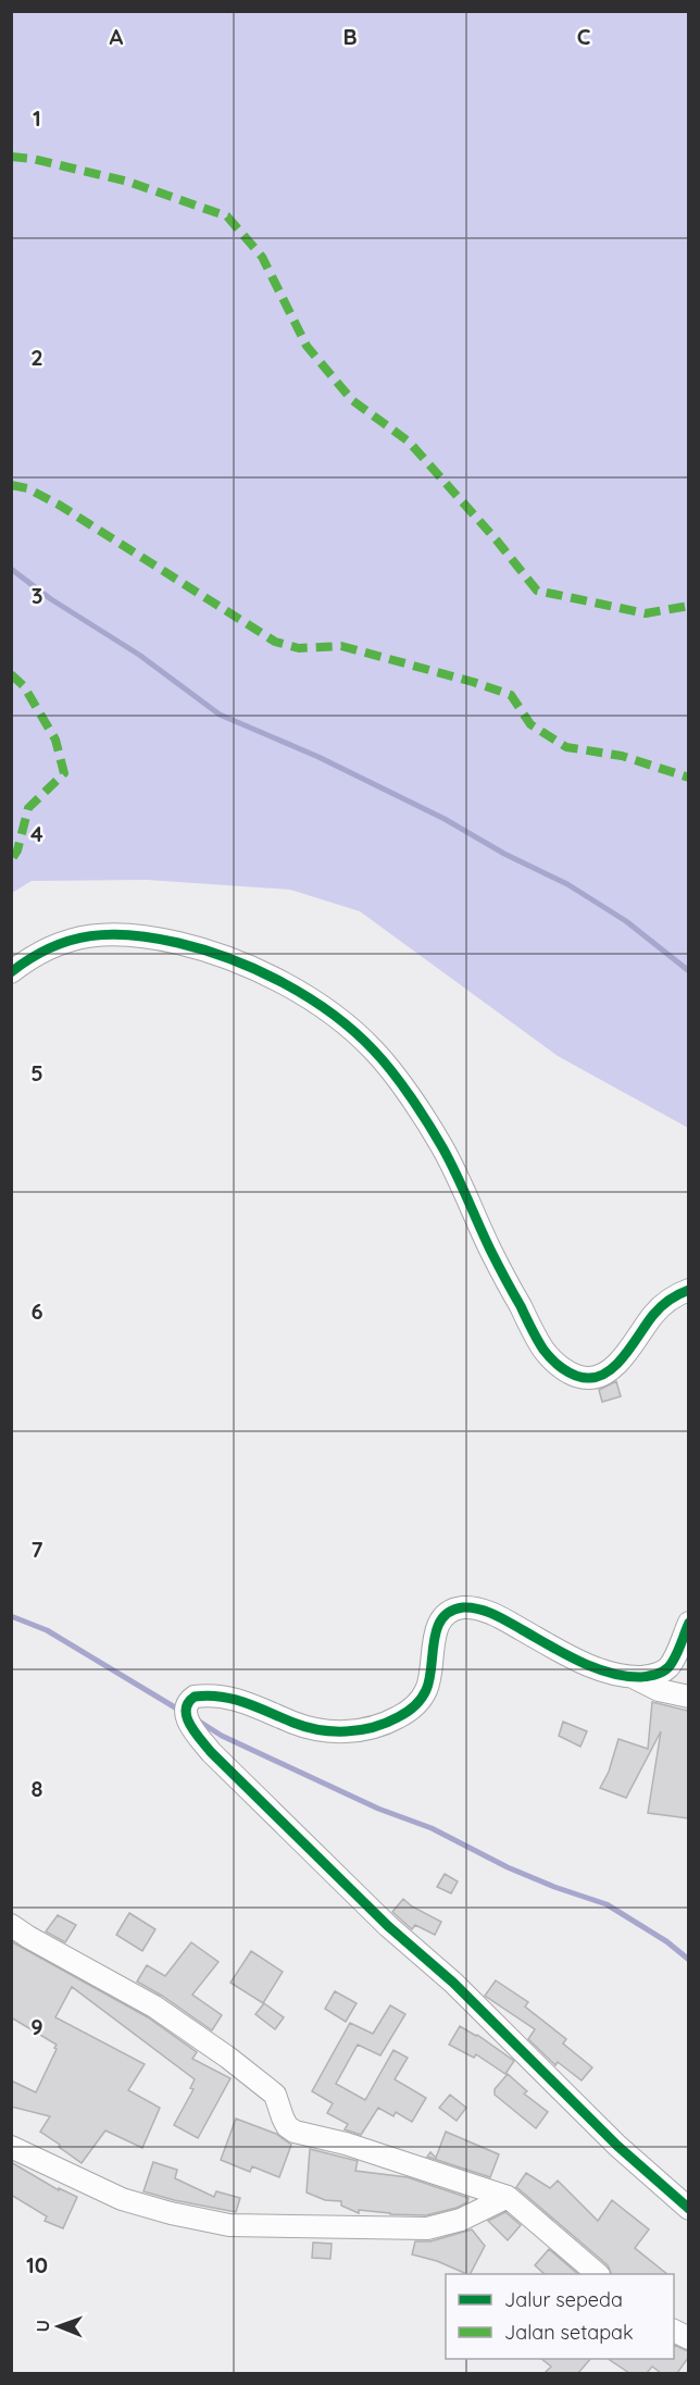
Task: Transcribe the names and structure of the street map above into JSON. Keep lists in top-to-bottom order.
{
  "legend": ["Jalur sepeda", "Jalan setapak"],
  "north": "left",
  "grid": {
    "columns": ["A", "B", "C"],
    "rows": [
      "1",
      "2",
      "3",
      "4",
      "5",
      "6",
      "7",
      "8",
      "9",
      "10"
    ]
  }
}
